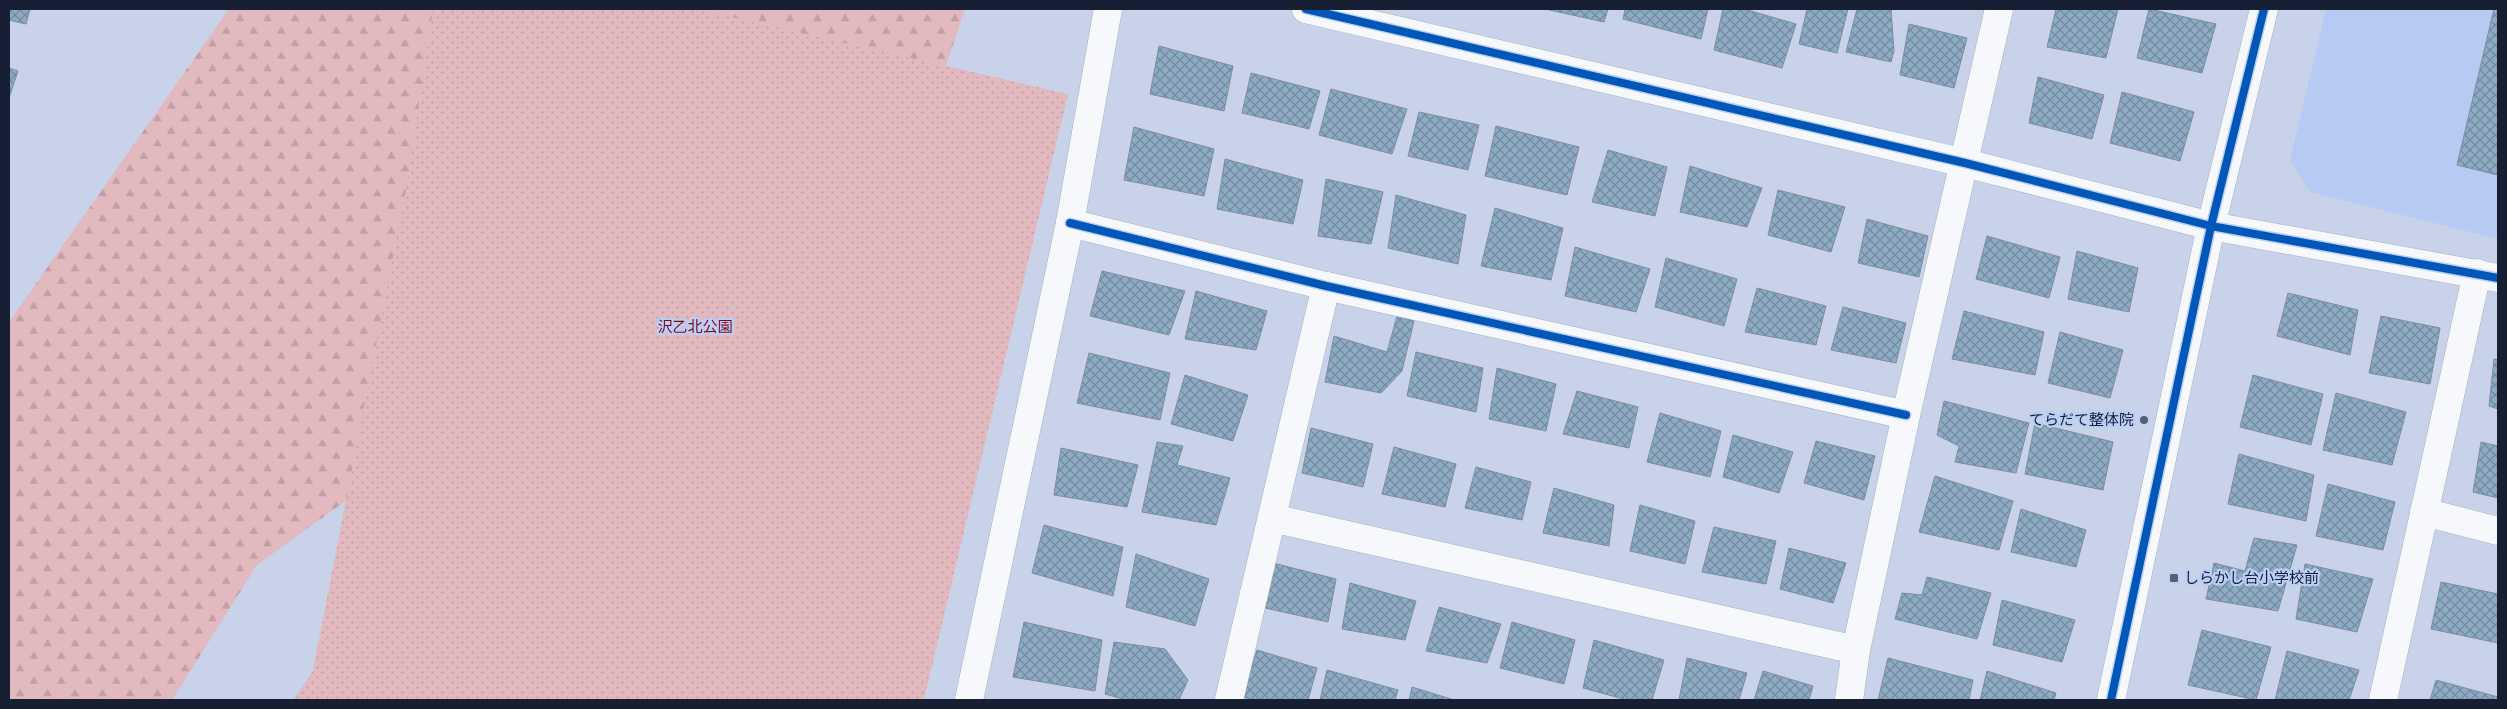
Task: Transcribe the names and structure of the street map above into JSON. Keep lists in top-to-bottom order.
{
  "parks": ["沢乙北公園"],
  "places": {
    "other": ["てらだて整体院"],
    "transit": ["しらかし台小学校前"]
  }
}
